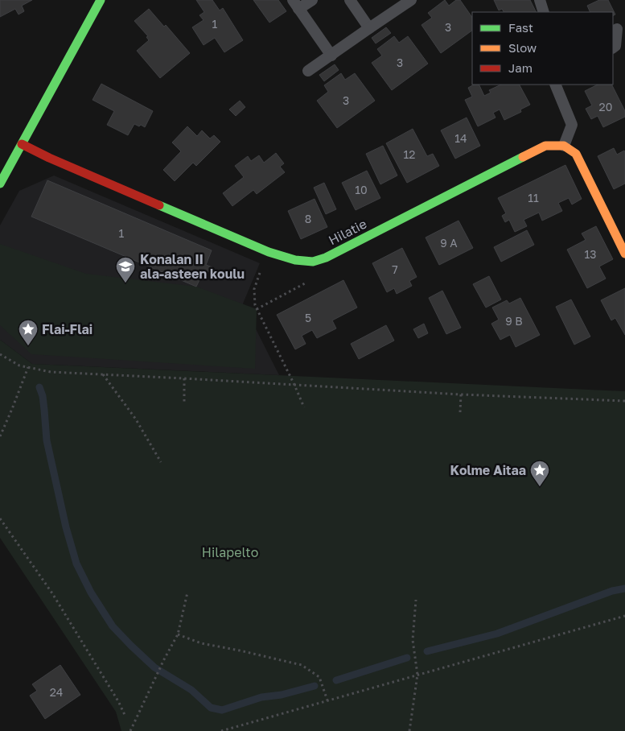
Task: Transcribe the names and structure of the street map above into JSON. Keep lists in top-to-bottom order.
{
  "streets": {
    "street": ["Hilatie"]
  },
  "parks": ["Hilapelto"],
  "places": {
    "school or university": ["Konalan II ala-asteen koulu"],
    "place": ["Flai-Flai", "Kolme Aitaa"]
  },
  "house_numbers": [
    "1",
    "3",
    "3",
    "3",
    "20",
    "14",
    "12",
    "10",
    "11",
    "8",
    "1",
    "9 A",
    "13",
    "7",
    "5",
    "9 B",
    "24"
  ],
  "legend": ["Fast", "Slow", "Jam"]
}
